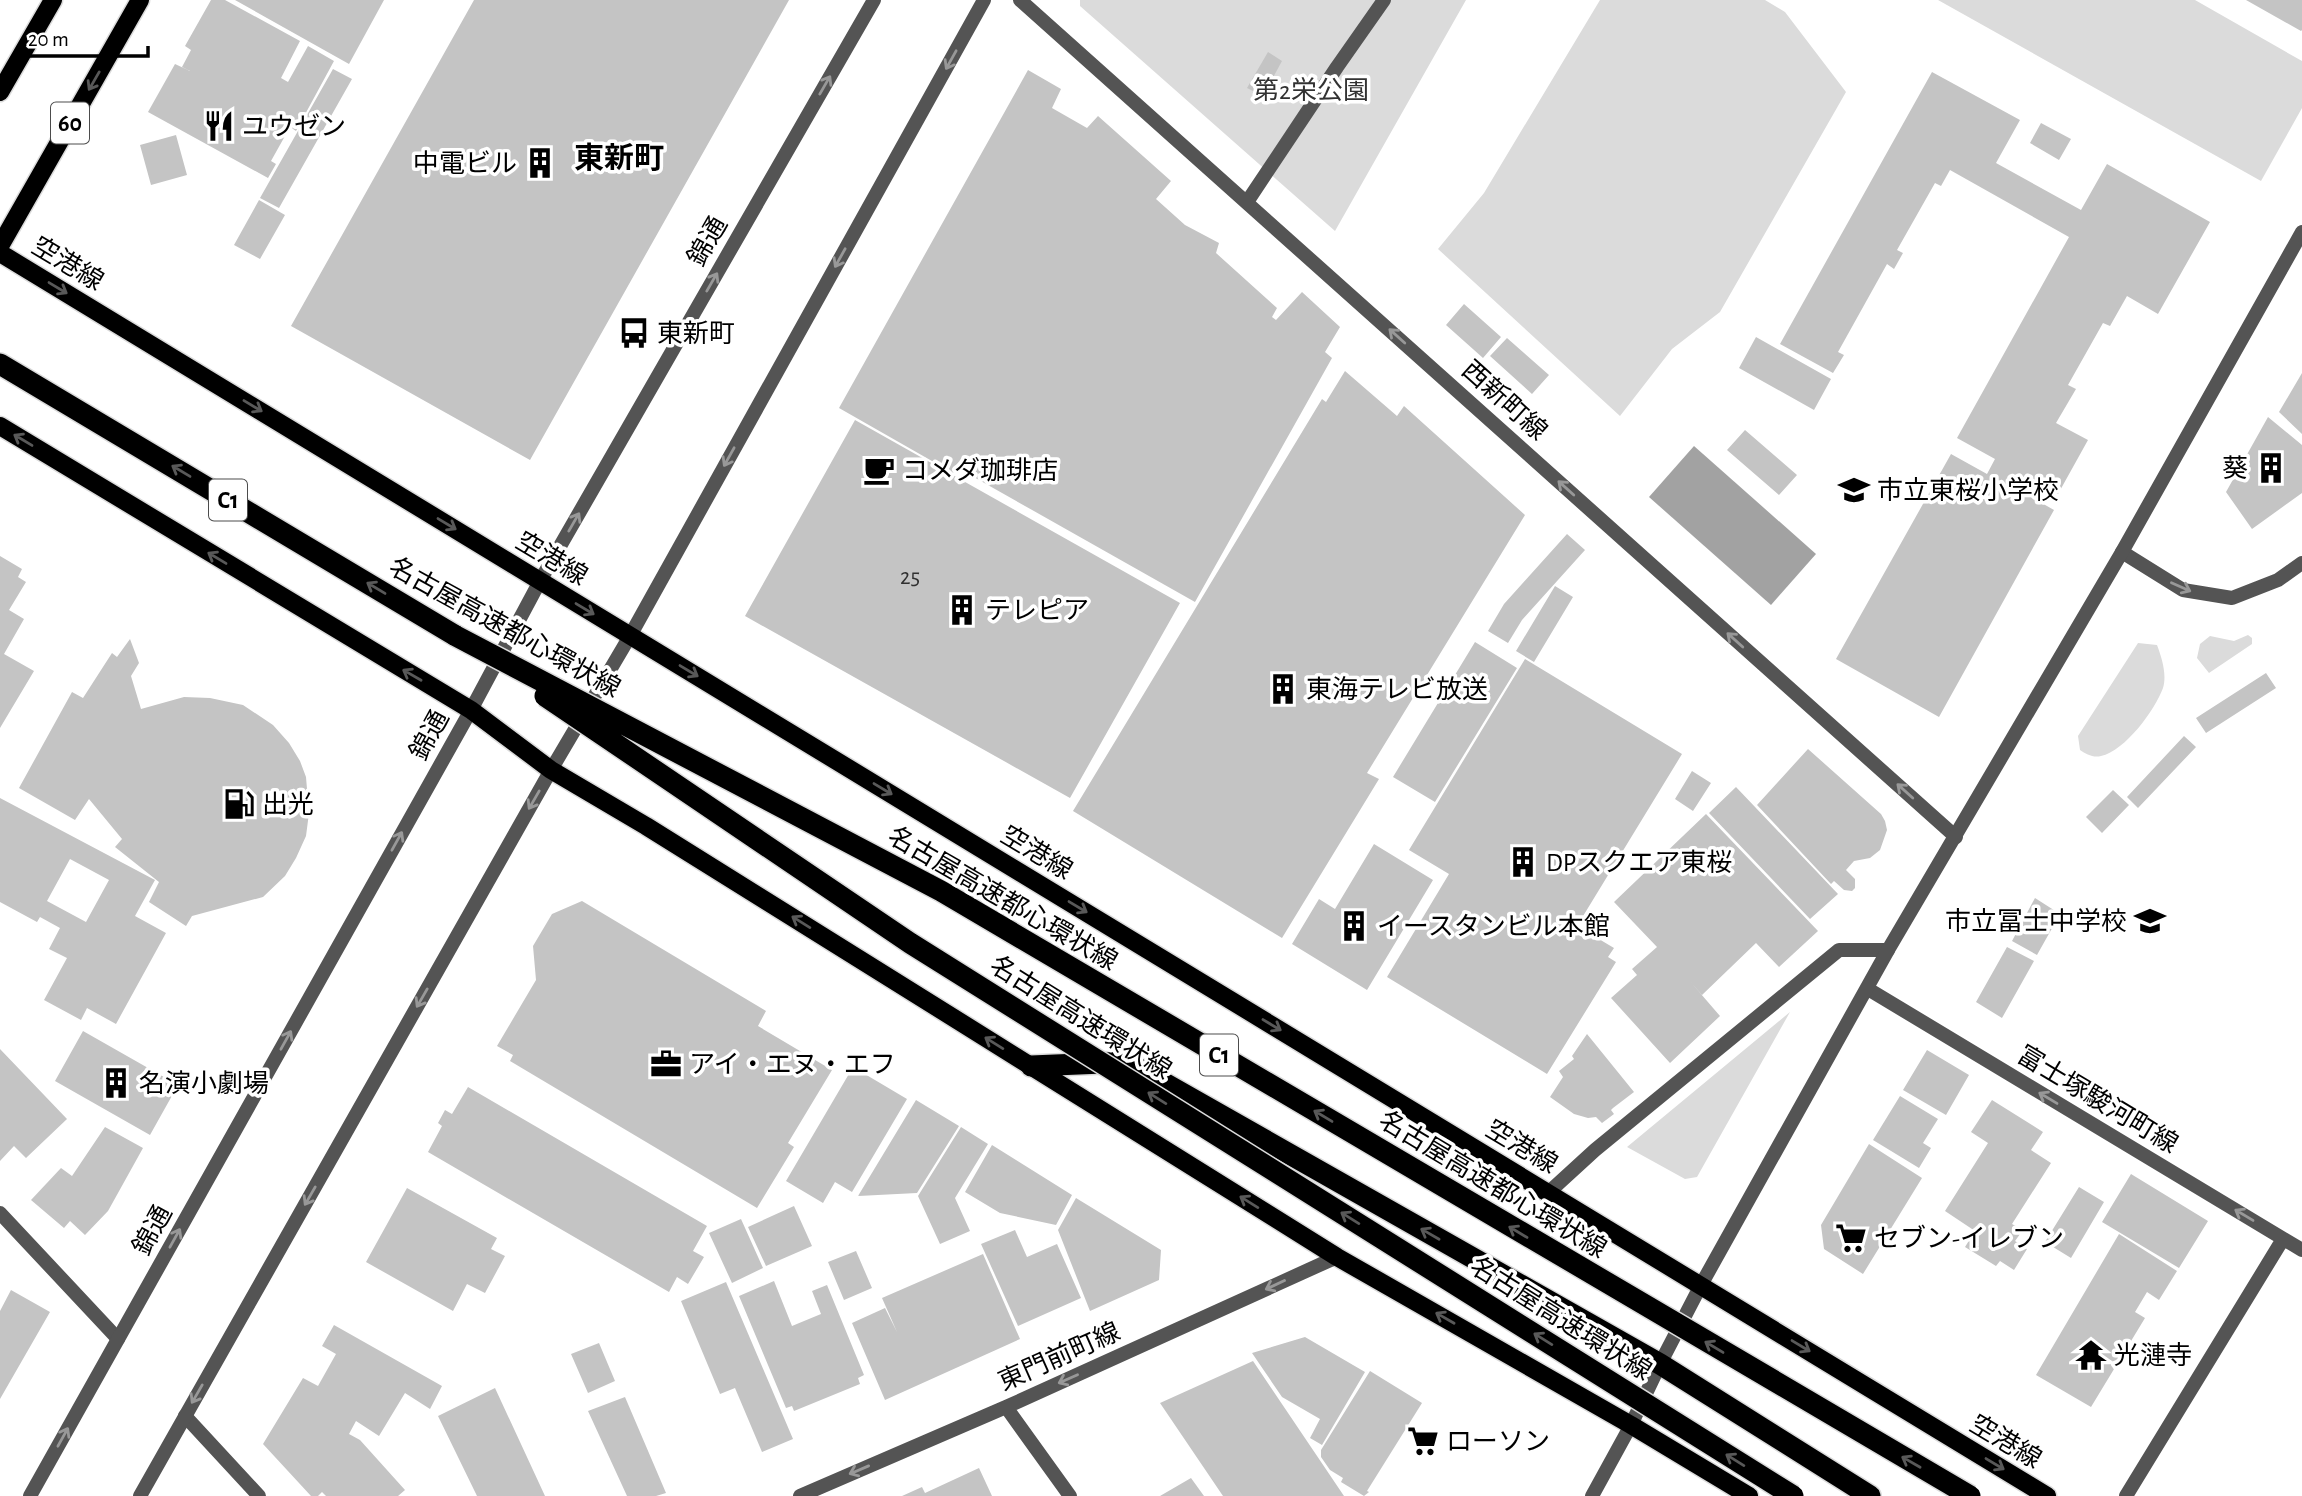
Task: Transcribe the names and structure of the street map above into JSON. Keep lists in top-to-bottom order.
{
  "streets": {
    "highway": ["C1", "名古屋高速都心環状線", "名古屋高速環状線"],
    "main road": ["60", "空港線"],
    "street": [
      "錦通",
      "西新町線",
      "富士塚駿河町線",
      "東門前町線"
    ]
  },
  "crossings": [
    ["錦通", "空港線"],
    ["名古屋高速都心環状線", "名古屋高速環状線"]
  ],
  "one_way": ["西新町線", "富士塚駿河町線", "東門前町線"],
  "districts": ["東新町"],
  "parks": ["第2栄公園"],
  "places": {
    "restaurant": ["ユウゼン"],
    "building": [
      "中電ビル",
      "葵",
      "テレピア",
      "東海テレビ放送",
      "DPスクエア東桜",
      "イースタンビル本館",
      "名演小劇場"
    ],
    "bus stop": ["東新町"],
    "cafe": ["コメダ珈琲店"],
    "school or university": ["市立東桜小学校", "市立冨士中学校"],
    "fuel station": ["出光"],
    "office": ["アイ・エヌ・エフ"],
    "supermarket": ["セブン-イレブン", "ローソン"],
    "temple": ["光漣寺"]
  },
  "house_numbers": ["25"],
  "scale_bar": "20 m"
}
